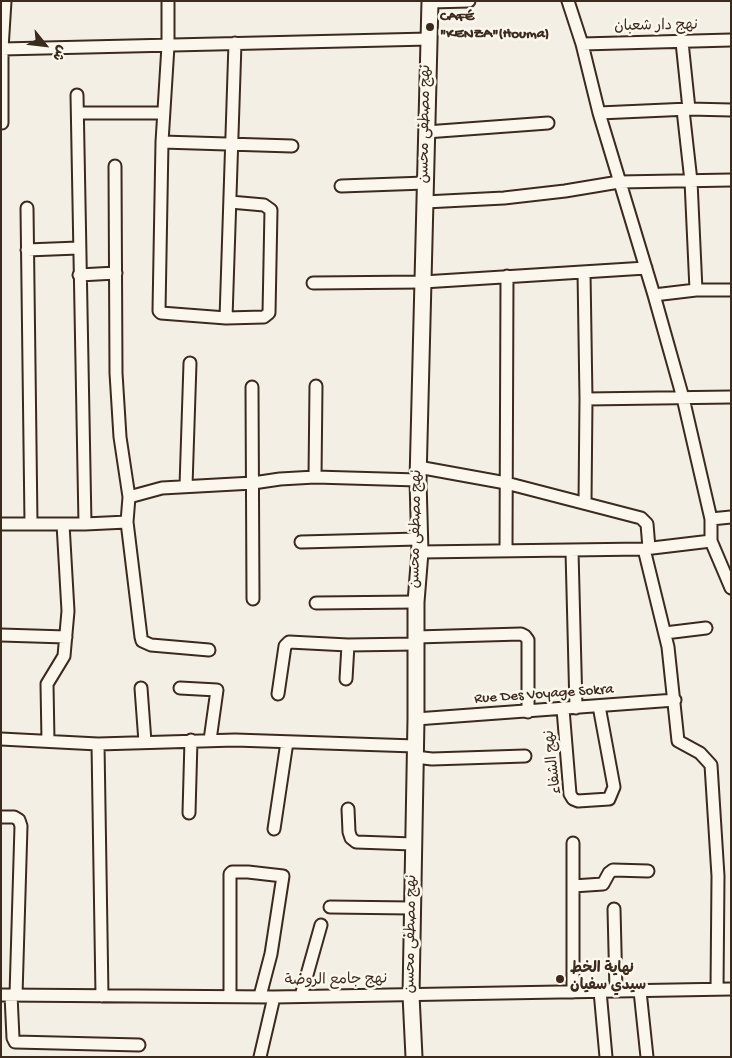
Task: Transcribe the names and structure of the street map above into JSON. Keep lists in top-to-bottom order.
{
  "streets": {
    "main road": ["نهج مصطفى محسن"],
    "street": [
      "نهج دار شعبان",
      "Rue Des Voyage Sokra",
      "نهج الشفاء",
      "نهج جامع الروضة"
    ]
  },
  "crossings": [
    ["نهج مصطفى محسن", "Rue Des Voyage Sokra"],
    ["نهج مصطفى محسن", "نهج جامع الروضة"],
    ["Rue Des Voyage Sokra", "نهج الشفاء"]
  ],
  "places": ["CAFÉ \"KENZA\"(Houma)", "نهاية الخط سيدي سفيان"],
  "north": "bottom right"
}
